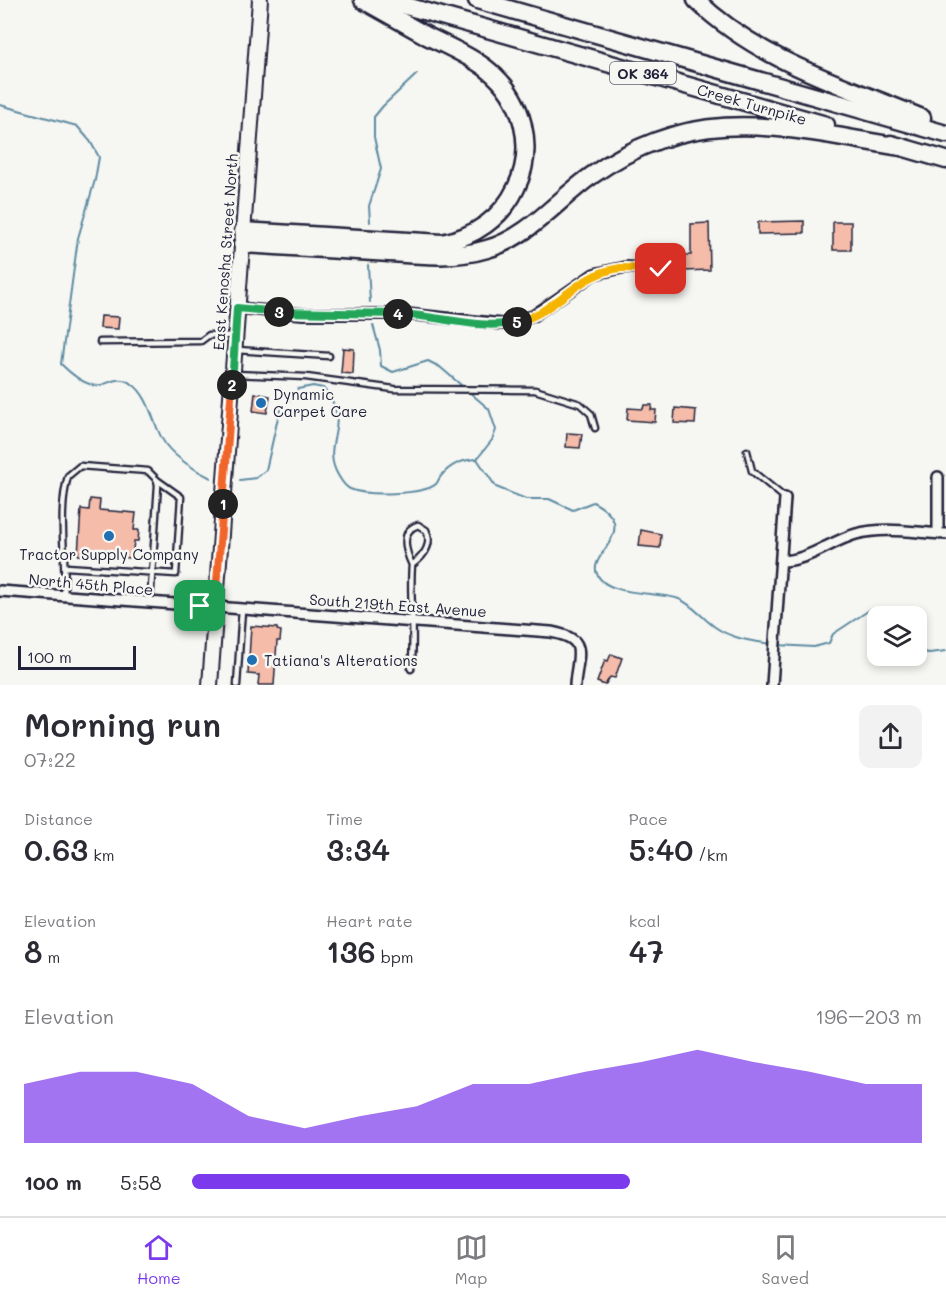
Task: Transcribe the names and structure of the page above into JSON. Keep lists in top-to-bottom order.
{
  "streets": {
    "highway": ["OK 364", "Creek Turnpike"],
    "main road": ["East Kenosha Street North"],
    "street": ["North 45th Place", "South 219th East Avenue"]
  },
  "crossings": [
    ["East Kenosha Street North", "North 45th Place"],
    ["East Kenosha Street North", "South 219th East Avenue"],
    ["North 45th Place", "South 219th East Avenue"]
  ],
  "places": ["Dynamic Carpet Care", "Tractor Supply Company", "Tatiana's Alterations"],
  "scale_bar": "100 m",
  "page": {
    "pins": [
      "3",
      "4",
      "5",
      "2",
      "1"
    ],
    "scale": "100 m",
    "heading": ["Morning run", "07:22"],
    "stats": [
      ["Distance", "0.63 km"],
      ["Time", "3:34"],
      ["Pace", "5:40 /km"],
      ["Elevation", "8 m"],
      ["Heart rate", "136 bpm"],
      ["kcal", "47"]
    ],
    "chart": ["Elevation", "196–203 m"],
    "list": [
      {
        "name": "100 m",
        "note": "5:58"
      }
    ],
    "tabs": ["Home", "Map", "Saved"]
  }
}
